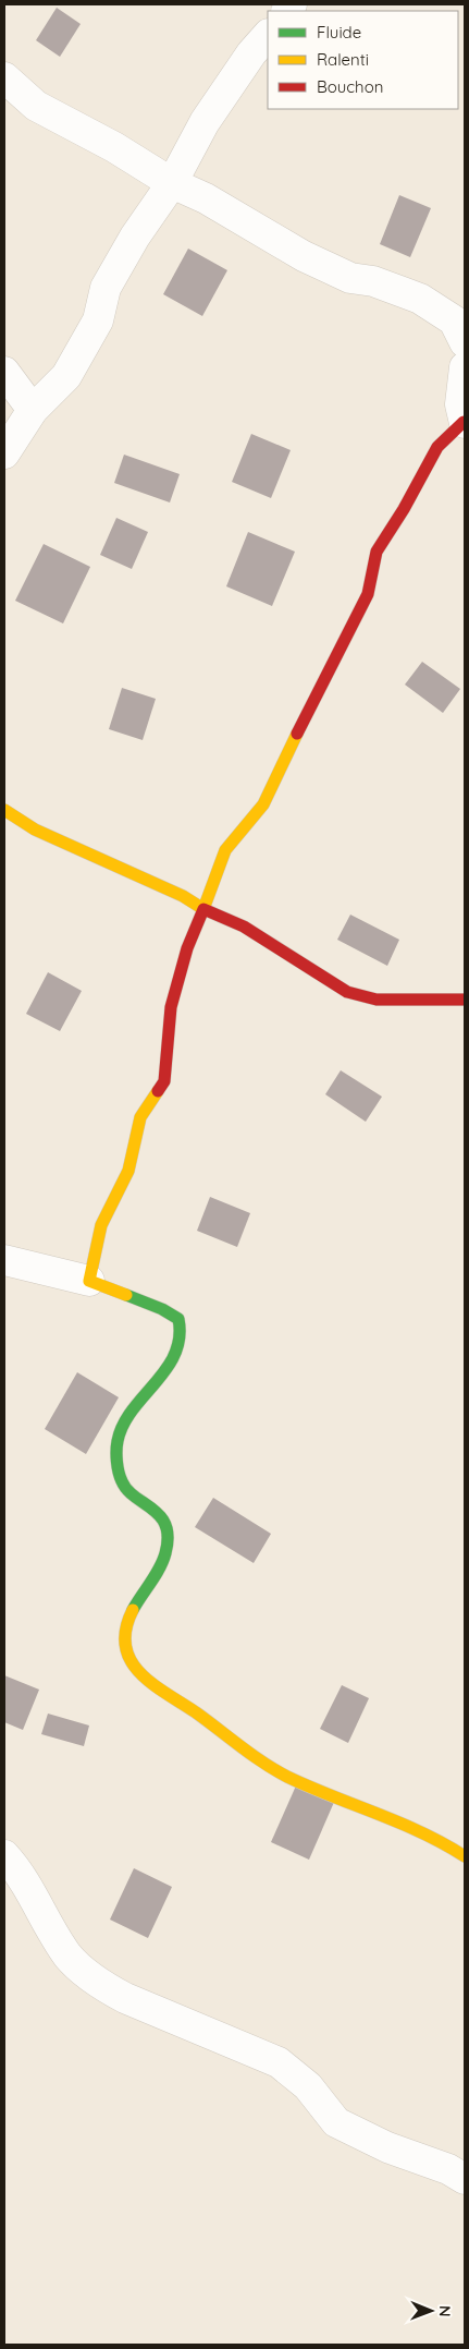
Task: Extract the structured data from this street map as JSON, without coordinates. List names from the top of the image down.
{
  "legend": ["Fluide", "Ralenti", "Bouchon"],
  "north": "right"
}
